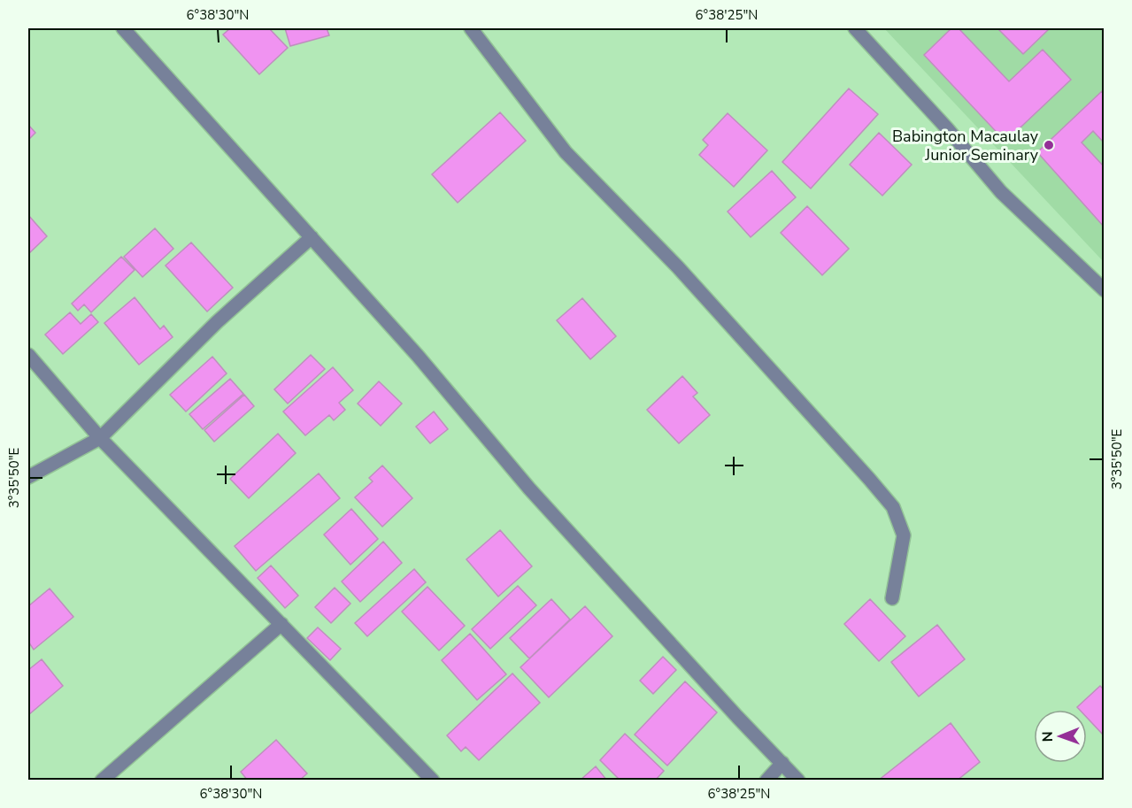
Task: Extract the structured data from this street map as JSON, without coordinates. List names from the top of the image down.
{
  "places": ["Babington Macaulay Junior Seminary"],
  "north": "left",
  "coordinates": ["6°38'30\"N", "6°38'25\"N", "3°35'50\"E"]
}
